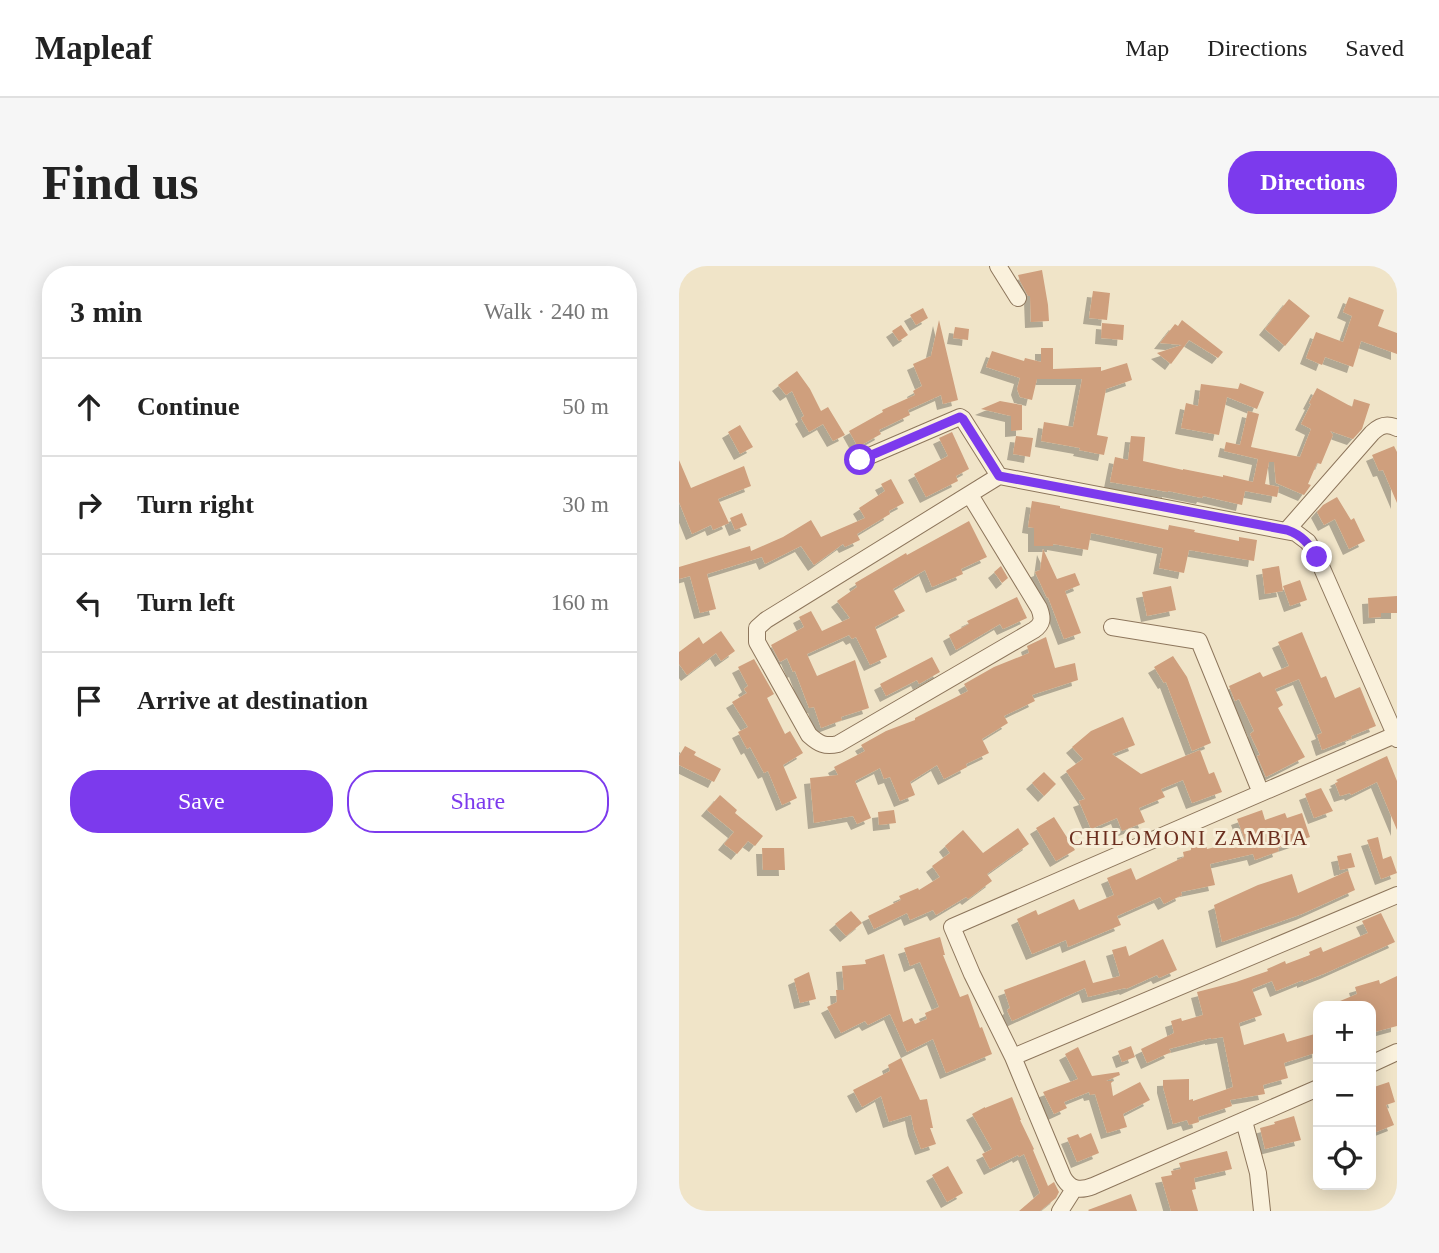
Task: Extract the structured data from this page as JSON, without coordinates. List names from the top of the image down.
{
  "districts": ["CHILOMONI ZAMBIA"],
  "page": {
    "header": "Mapleaf",
    "nav": ["Map", "Directions", "Saved"],
    "buttons": [
      "Directions",
      ["Save", "Share"]
    ],
    "title": "Find us",
    "heading": ["3 min", "Walk · 240 m"],
    "list": [
      ["Continue", "50 m"],
      ["Turn right", "30 m"],
      ["Turn left", "160 m"],
      "Arrive at destination"
    ],
    "map_buttons": ["+", "−"]
  }
}
